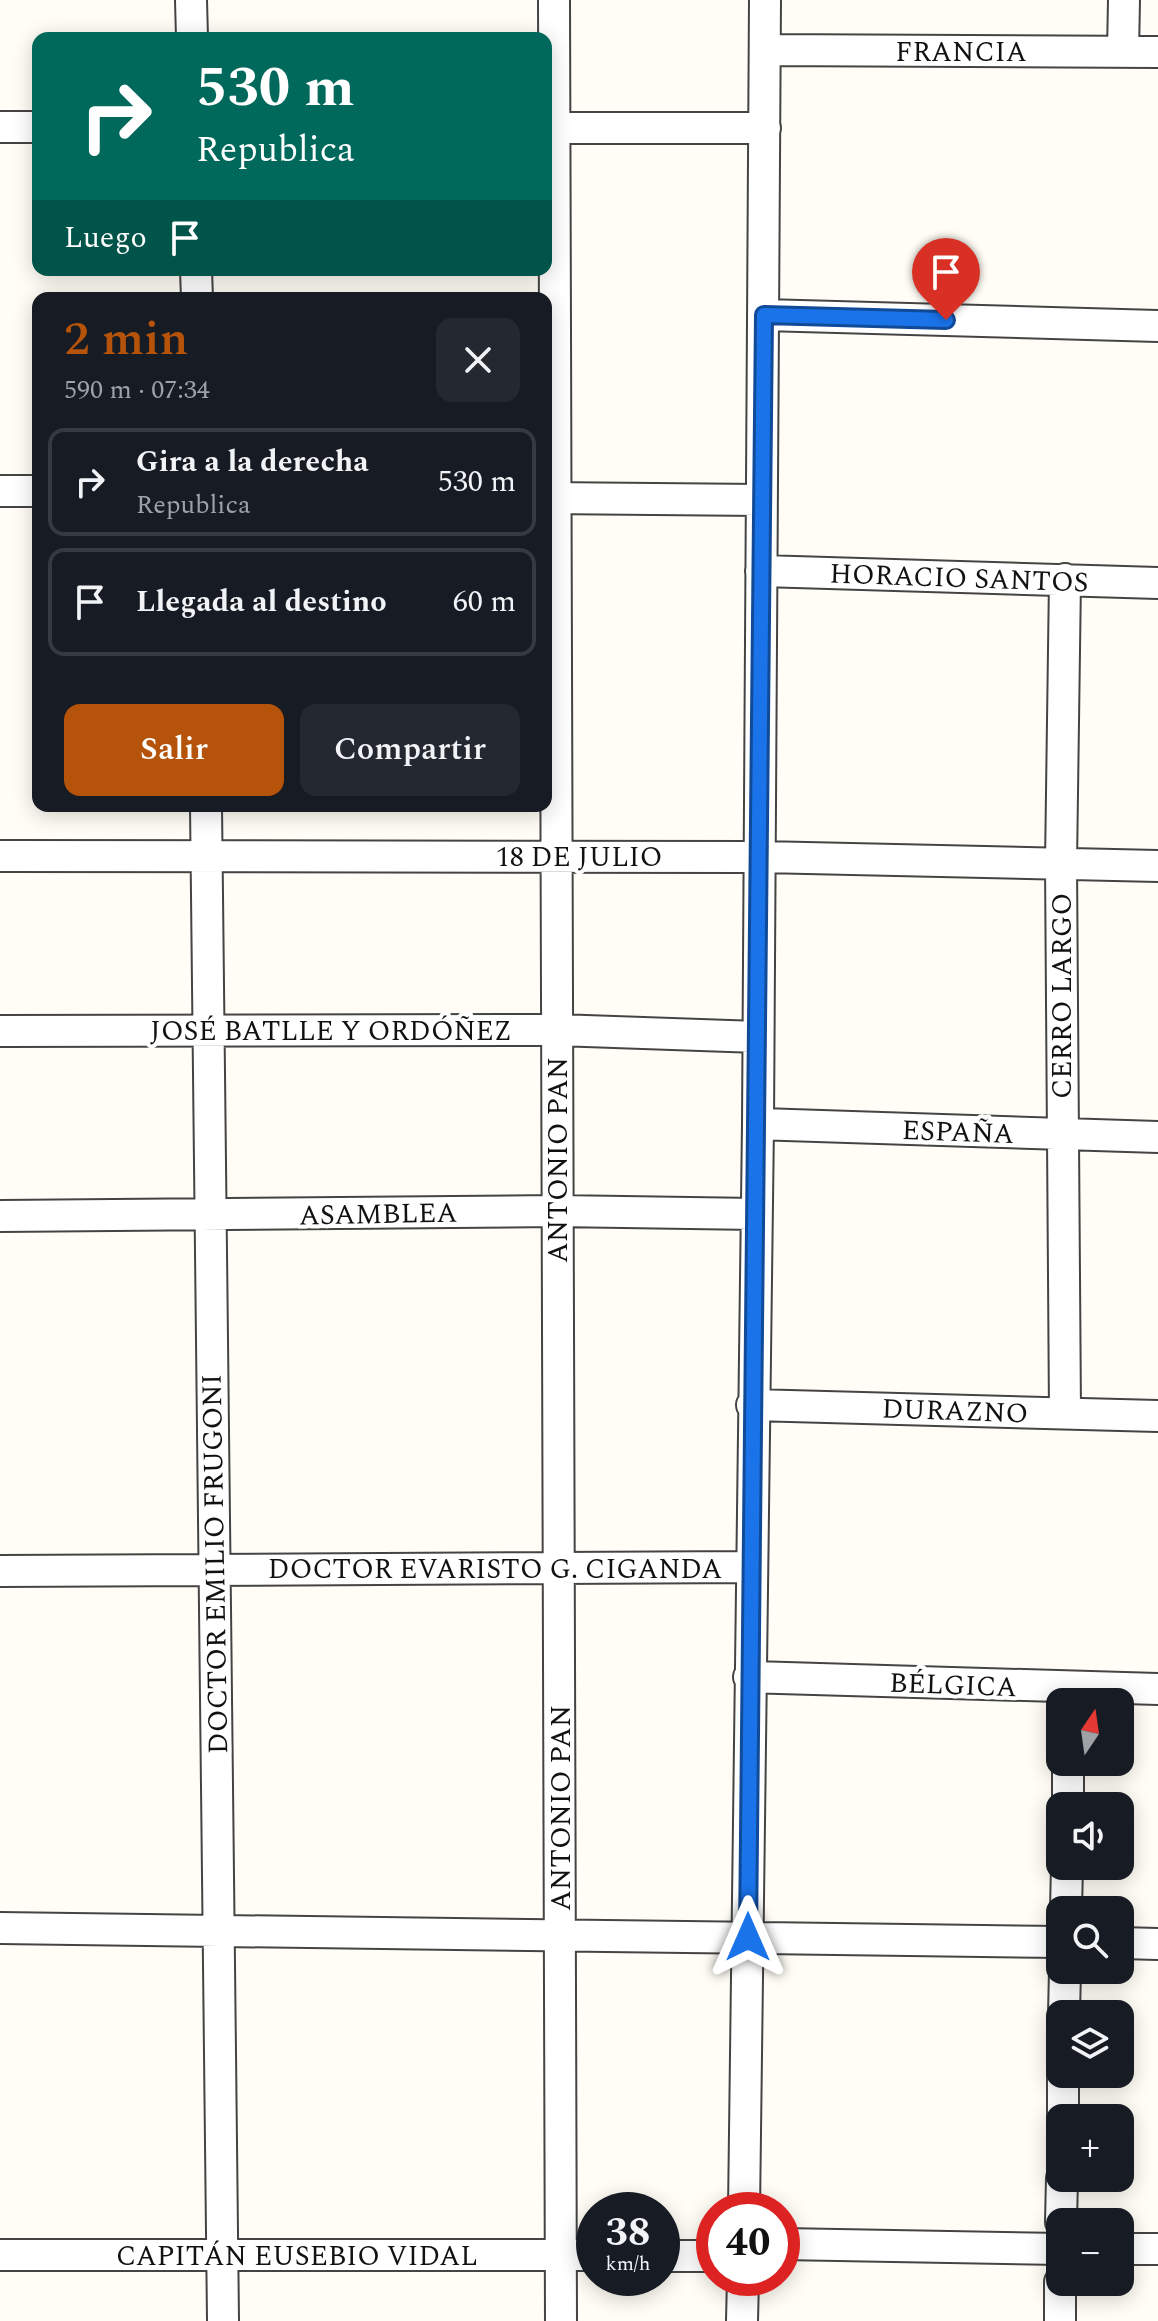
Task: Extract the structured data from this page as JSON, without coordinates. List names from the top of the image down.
{
  "streets": {
    "street": [
      "FRANCIA",
      "HORACIO SANTOS",
      "18 DE JULIO",
      "CERRO LARGO",
      "JOSÉ BATLLE Y ORDÓÑEZ",
      "ESPAÑA",
      "ANTONIO PAN",
      "ASAMBLEA",
      "DURAZNO",
      "DOCTOR EMILIO FRUGONI",
      "DOCTOR EVARISTO G. CIGANDA",
      "BÉLGICA",
      "CAPITÁN EUSEBIO VIDAL"
    ]
  },
  "crossings": [
    ["HORACIO SANTOS", "CERRO LARGO"],
    ["18 DE JULIO", "CERRO LARGO"],
    ["18 DE JULIO", "ANTONIO PAN"],
    ["18 DE JULIO", "DOCTOR EMILIO FRUGONI"],
    ["CERRO LARGO", "ESPAÑA"],
    ["CERRO LARGO", "DURAZNO"],
    ["JOSÉ BATLLE Y ORDÓÑEZ", "ANTONIO PAN"],
    ["JOSÉ BATLLE Y ORDÓÑEZ", "DOCTOR EMILIO FRUGONI"],
    ["ANTONIO PAN", "ASAMBLEA"],
    ["ANTONIO PAN", "DOCTOR EVARISTO G. CIGANDA"],
    ["ANTONIO PAN", "CAPITÁN EUSEBIO VIDAL"],
    ["ASAMBLEA", "DOCTOR EMILIO FRUGONI"],
    ["DOCTOR EMILIO FRUGONI", "DOCTOR EVARISTO G. CIGANDA"],
    ["DOCTOR EMILIO FRUGONI", "CAPITÁN EUSEBIO VIDAL"]
  ],
  "north": "top",
  "page": {
    "turn": ["530 m", "Republica"],
    "then": "Luego",
    "heading": ["2 min", "590 m · 07:34"],
    "list": [
      {
        "name": "Gira a la derecha",
        "note": "Republica",
        "value": "530 m"
      },
      {
        "name": "Llegada al destino",
        "value": "60 m"
      }
    ],
    "buttons": ["Salir", "Compartir"],
    "map_buttons": ["+", "−"],
    "speed": "38 km/h",
    "limit": "40"
  }
}
